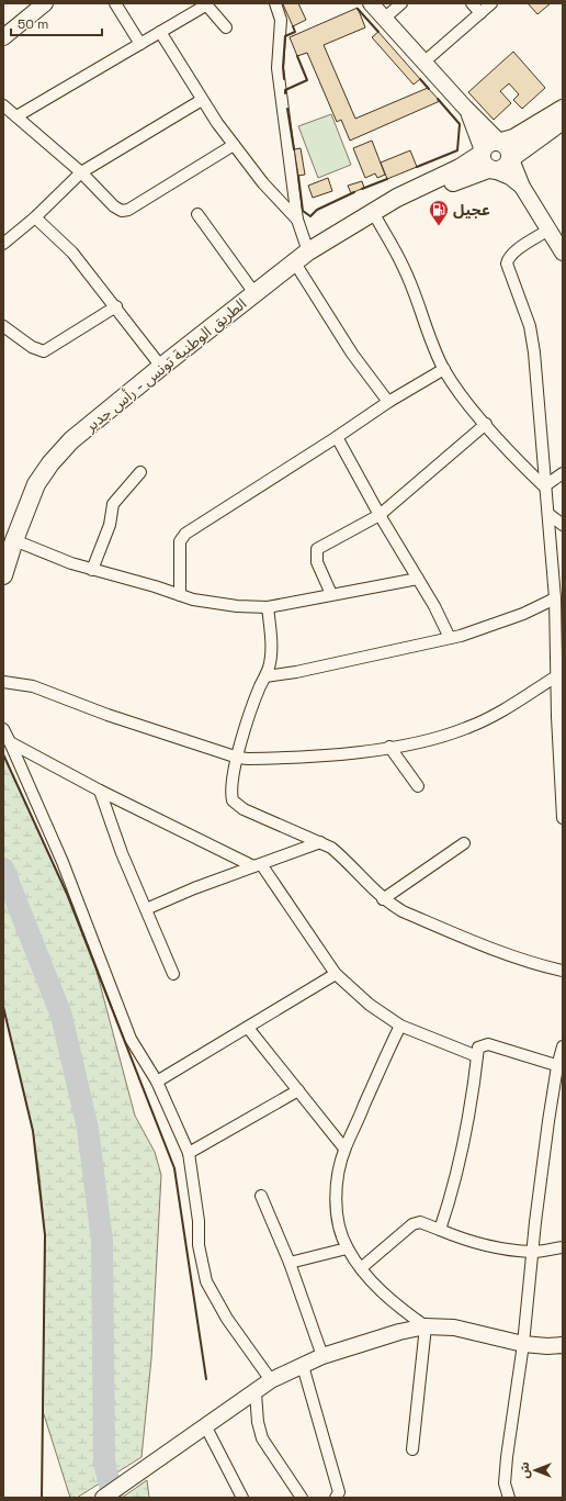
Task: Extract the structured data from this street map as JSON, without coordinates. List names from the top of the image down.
{
  "streets": {
    "main road": ["الطريق الوطنية تونس - رأس جدير"]
  },
  "places": {
    "fuel station": ["عجيل"]
  },
  "scale_bar": "50 m",
  "north": "left"
}
